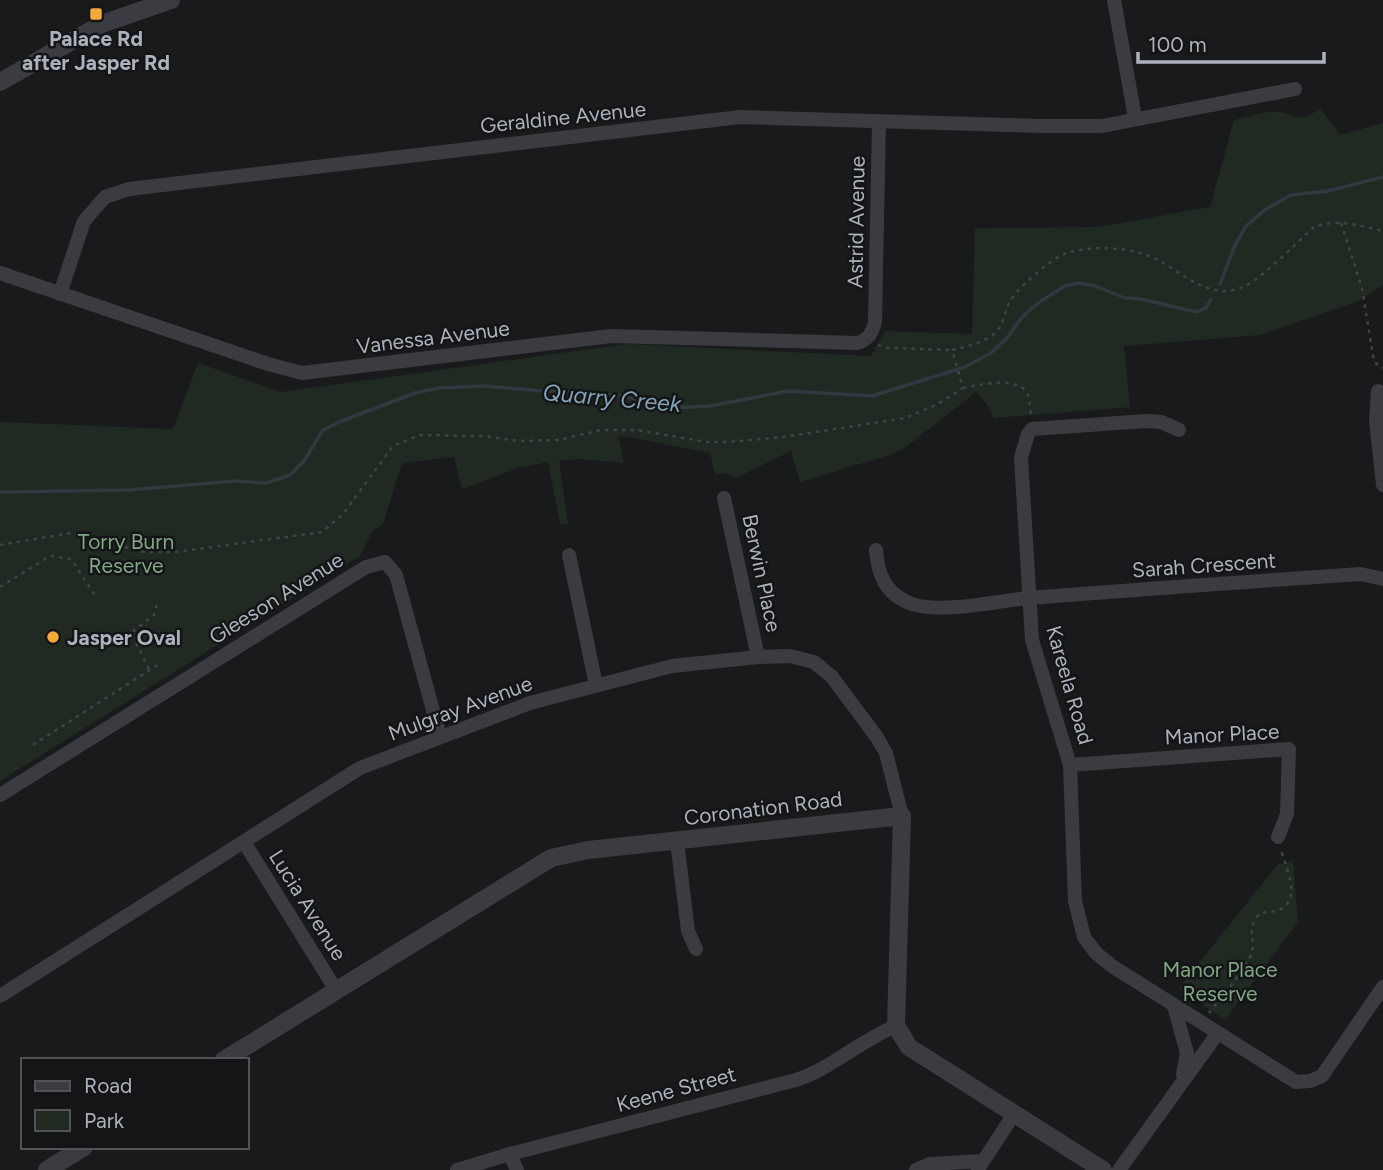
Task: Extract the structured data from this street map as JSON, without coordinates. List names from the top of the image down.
{
  "streets": {
    "street": [
      "Geraldine Avenue",
      "Astrid Avenue",
      "Vanessa Avenue",
      "Sarah Crescent",
      "Berwin Place",
      "Gleeson Avenue",
      "Kareela Road",
      "Mulgray Avenue",
      "Manor Place",
      "Coronation Road",
      "Lucia Avenue",
      "Keene Street"
    ]
  },
  "crossings": [
    ["Geraldine Avenue", "Astrid Avenue"],
    ["Geraldine Avenue", "Vanessa Avenue"],
    ["Astrid Avenue", "Vanessa Avenue"],
    ["Sarah Crescent", "Kareela Road"],
    ["Berwin Place", "Mulgray Avenue"],
    ["Gleeson Avenue", "Mulgray Avenue"],
    ["Kareela Road", "Manor Place"],
    ["Mulgray Avenue", "Coronation Road"],
    ["Mulgray Avenue", "Lucia Avenue"],
    ["Coronation Road", "Lucia Avenue"]
  ],
  "water": ["Quarry Creek"],
  "parks": ["Torry Burn Reserve", "Manor Place Reserve"],
  "places": {
    "transit": ["Palace Rd after Jasper Rd"],
    "other": ["Jasper Oval"]
  },
  "legend": ["Road", "Park"],
  "scale_bar": "100 m"
}
